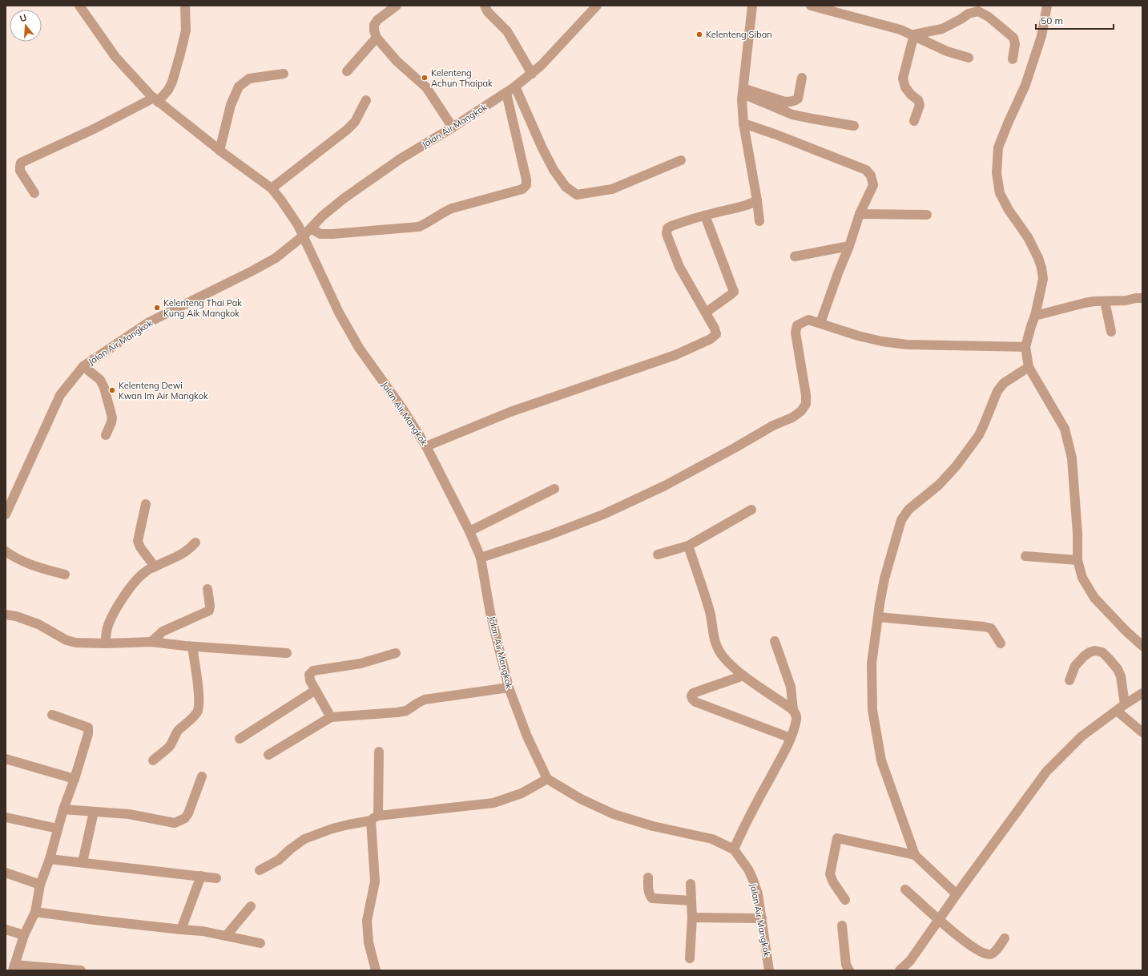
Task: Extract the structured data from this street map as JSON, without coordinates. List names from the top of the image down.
{
  "streets": {
    "street": ["Jalan Air Mangkok"]
  },
  "places": [
    "Kelenteng Siban",
    "Kelenteng Achun Thaipak",
    "Kelenteng Thai Pak Kung Aik Mangkok",
    "Kelenteng Dewi Kwan Im Air Mangkok"
  ],
  "scale_bar": "50 m",
  "north": "top"
}
